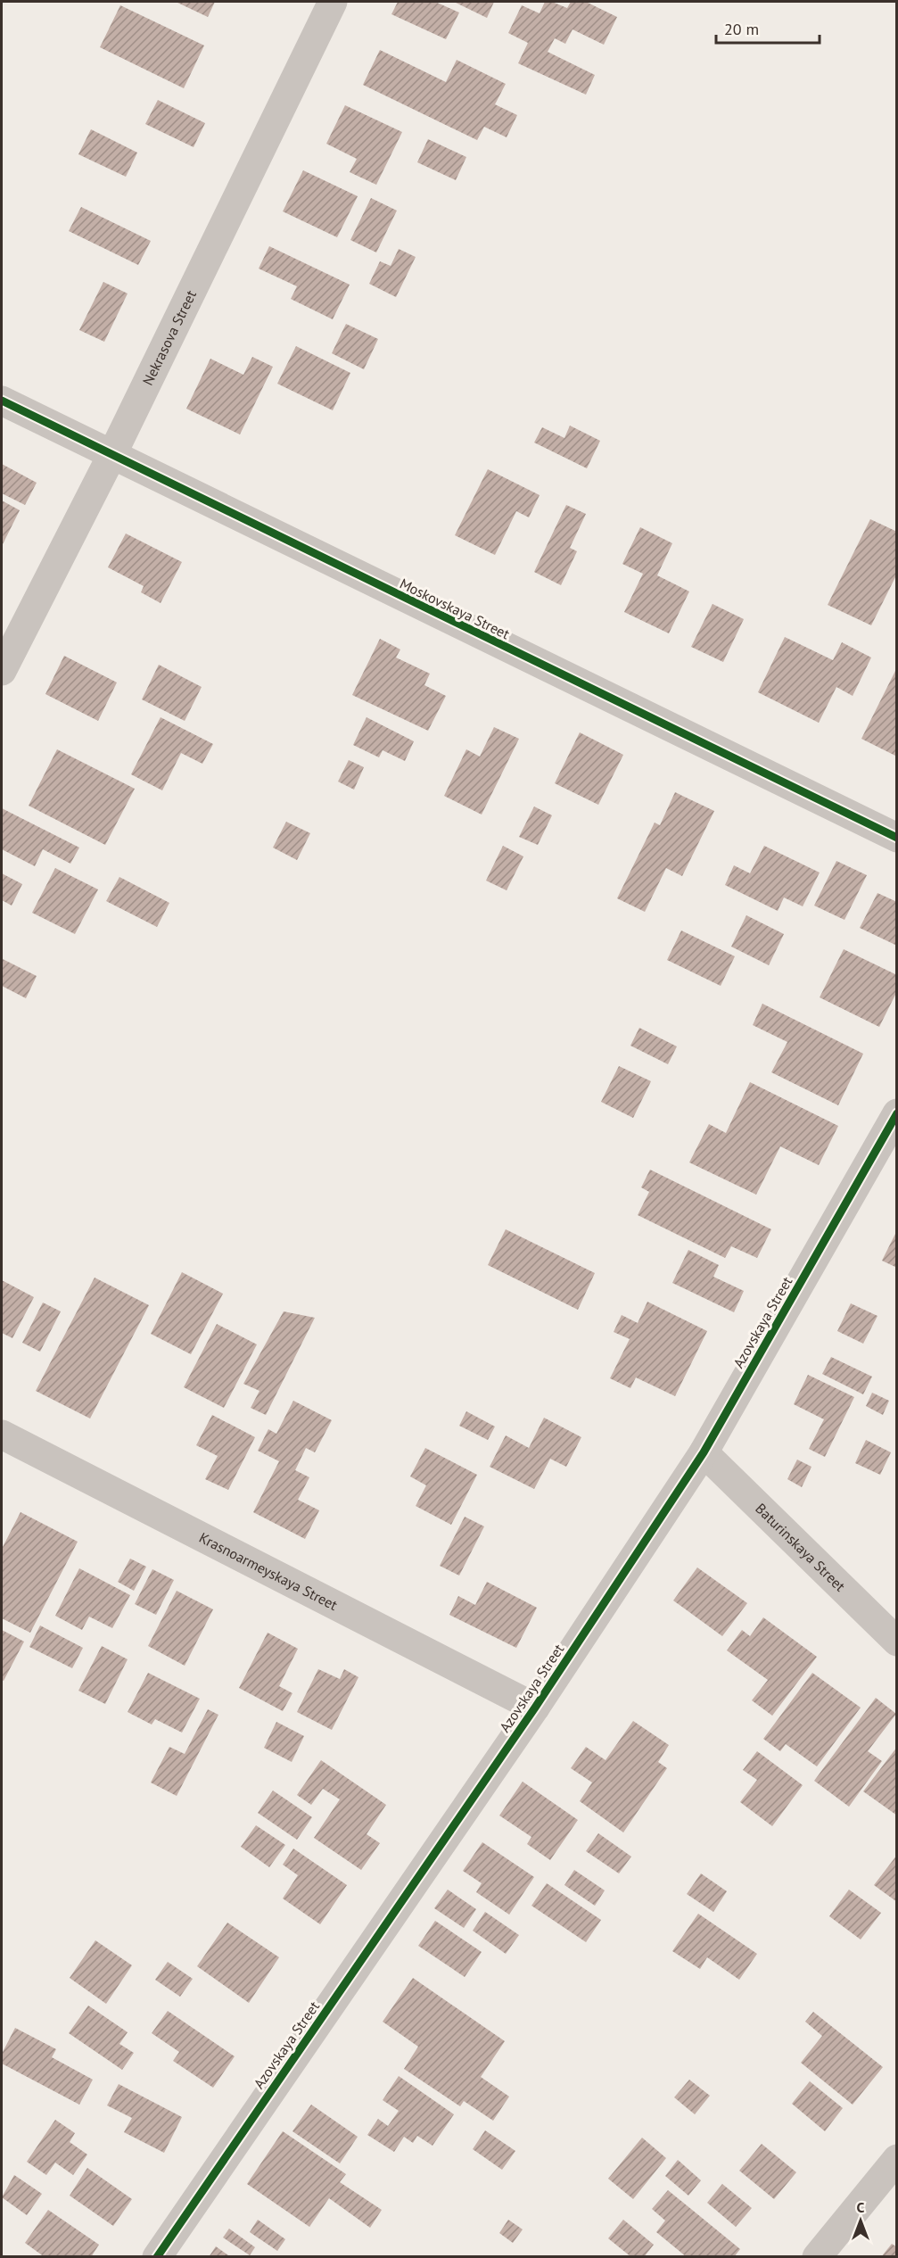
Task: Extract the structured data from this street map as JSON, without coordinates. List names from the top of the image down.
{
  "streets": {
    "street": [
      "Nekrasova Street",
      "Moskovskaya Street",
      "Azovskaya Street",
      "Baturinskaya Street",
      "Krasnoarmeyskaya Street"
    ]
  },
  "crossings": [
    ["Nekrasova Street", "Moskovskaya Street"],
    ["Azovskaya Street", "Baturinskaya Street"],
    ["Azovskaya Street", "Krasnoarmeyskaya Street"]
  ],
  "scale_bar": "20 m",
  "north": "top"
}
